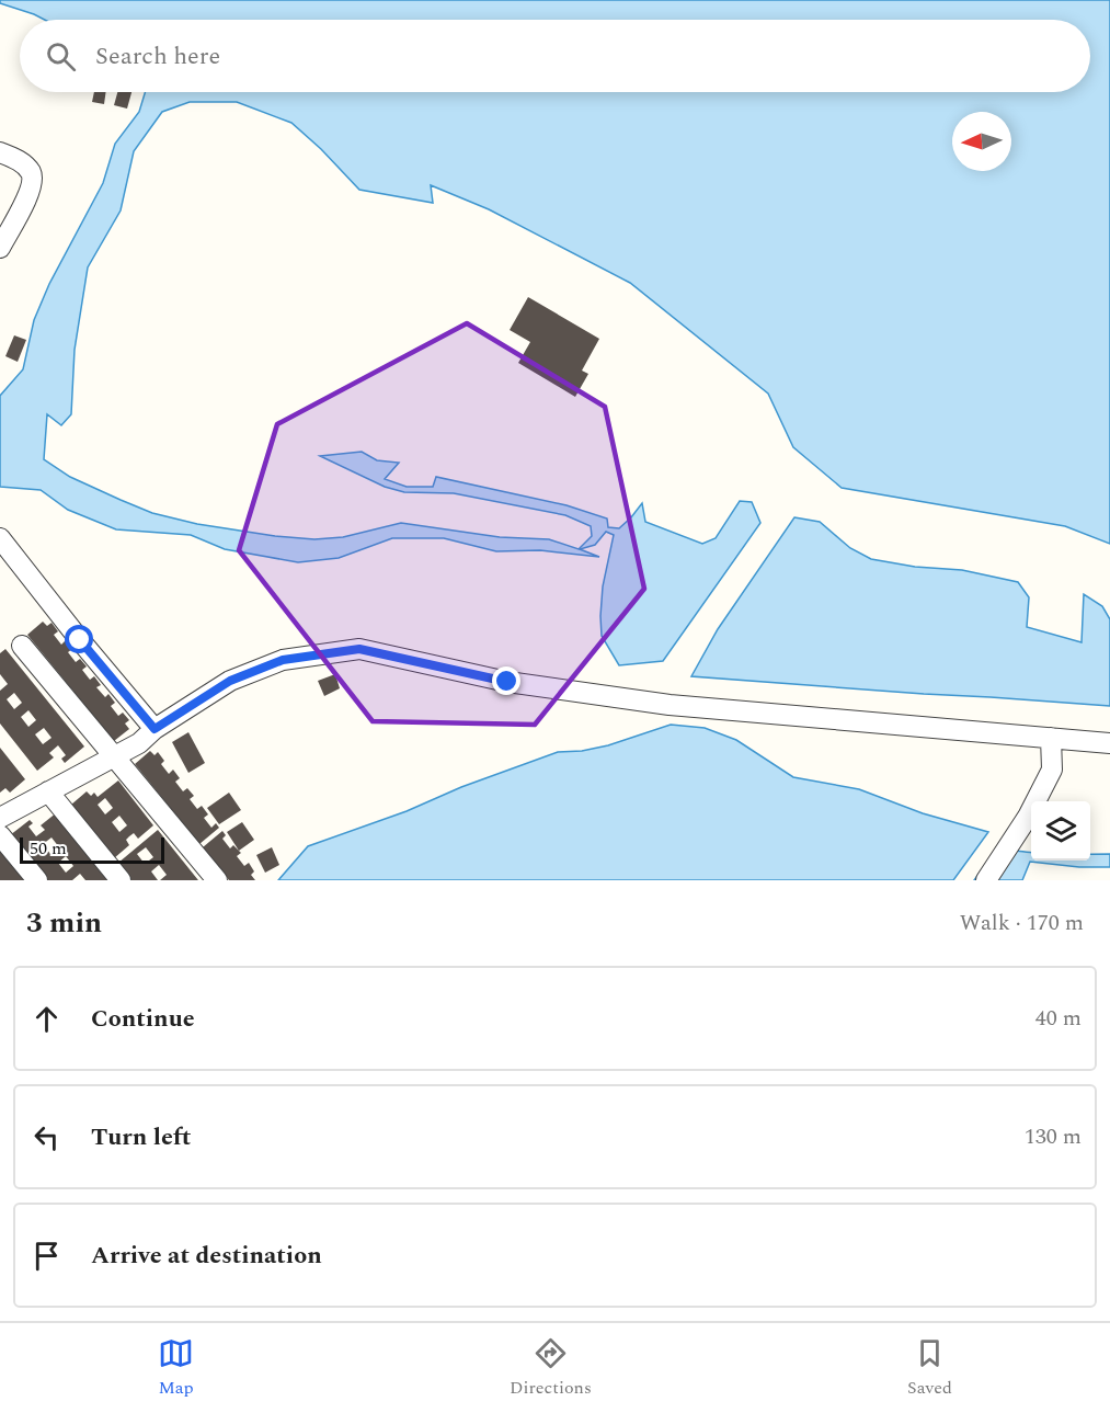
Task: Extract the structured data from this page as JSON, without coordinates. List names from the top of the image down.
{
  "scale_bar": "50 m",
  "north": "left",
  "page": {
    "search": "Search here",
    "scale": "50 m",
    "heading": ["3 min", "Walk · 170 m"],
    "list": [
      ["Continue", "40 m"],
      ["Turn left", "130 m"],
      "Arrive at destination"
    ],
    "nav": ["Map", "Directions", "Saved"]
  }
}
